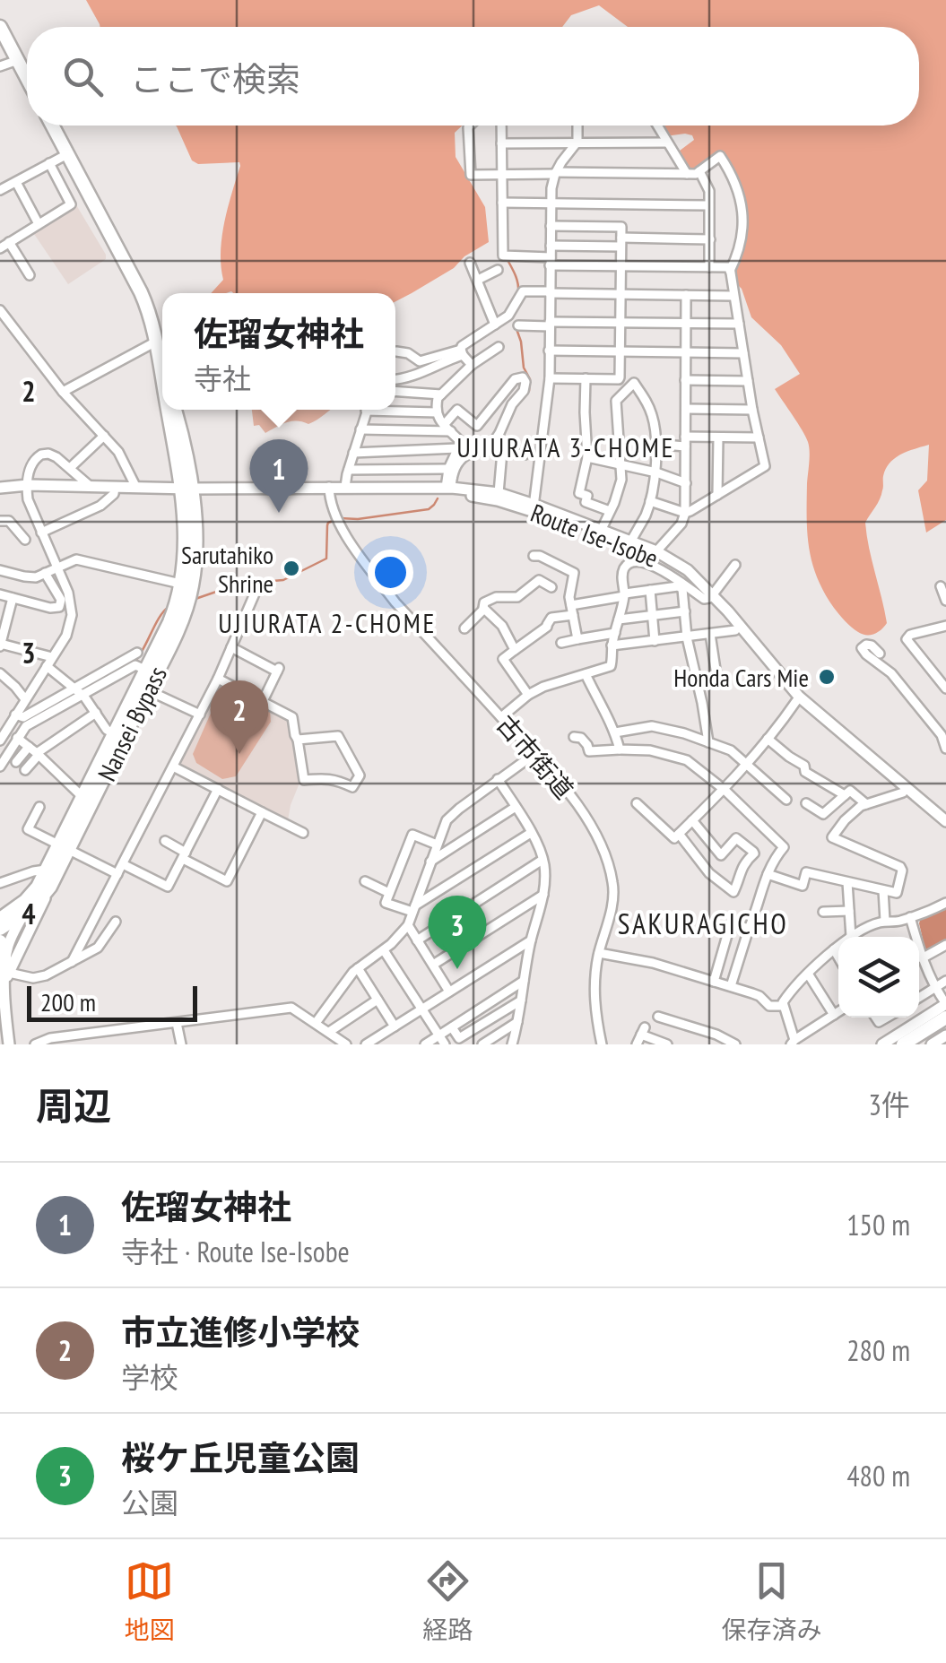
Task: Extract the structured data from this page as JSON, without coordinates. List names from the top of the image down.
{
  "streets": {
    "highway": ["Nansei Bypass"],
    "main road": ["Route Ise-Isobe"],
    "street": ["古市街道"]
  },
  "crossings": [
    ["Route Ise-Isobe", "Nansei Bypass"],
    ["Route Ise-Isobe", "古市街道"]
  ],
  "districts": ["UJIURATA 3-CHOME", "UJIURATA 2-CHOME", "SAKURAGICHO"],
  "places": ["Sarutahiko Shrine", "Honda Cars Mie"],
  "scale_bar": "200 m",
  "page": {
    "search": "ここで検索",
    "popup": ["佐瑠女神社", "寺社"],
    "pins": ["1", "2", "3"],
    "scale": "200 m",
    "heading": ["周辺", "3件"],
    "list": [
      {
        "mark": "1",
        "name": "佐瑠女神社",
        "note": "寺社 · Route Ise-Isobe",
        "value": "150 m"
      },
      {
        "mark": "2",
        "name": "市立進修小学校",
        "note": "学校",
        "value": "280 m"
      },
      {
        "mark": "3",
        "name": "桜ケ丘児童公園",
        "note": "公園",
        "value": "480 m"
      }
    ],
    "nav": ["地図", "経路", "保存済み"]
  },
  "grid": {
    "rows": ["2", "3", "4"]
  }
}
